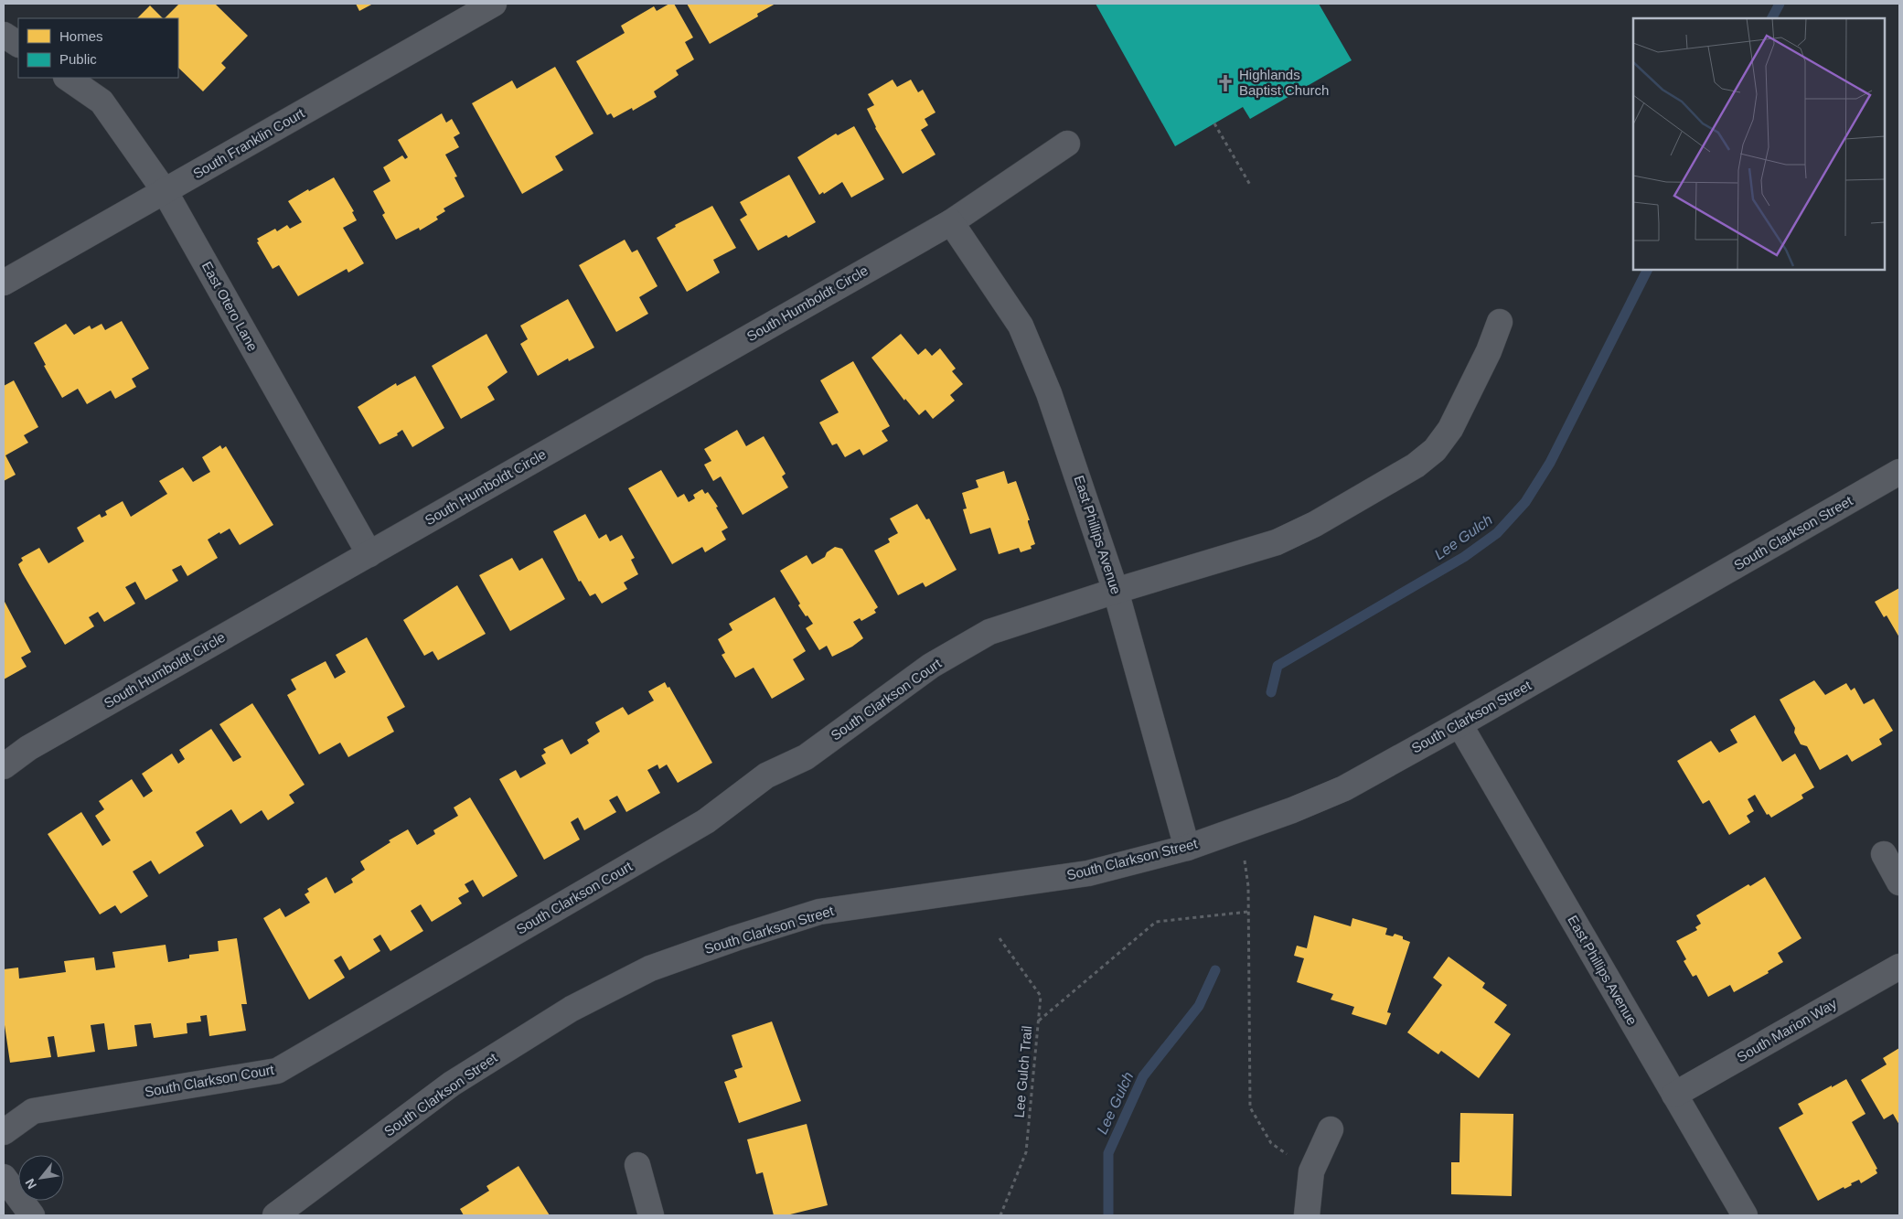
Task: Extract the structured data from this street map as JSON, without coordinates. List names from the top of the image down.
{
  "streets": {
    "street": [
      "South Franklin Court",
      "South Humboldt Circle",
      "East Otero Lane",
      "South Clarkson Street",
      "East Phillips Avenue",
      "South Clarkson Court",
      "South Marion Way"
    ],
    "path": ["Lee Gulch Trail"]
  },
  "crossings": [
    ["South Franklin Court", "East Otero Lane"],
    ["South Humboldt Circle", "East Otero Lane"],
    ["South Humboldt Circle", "East Phillips Avenue"],
    ["South Clarkson Street", "East Phillips Avenue"],
    ["East Phillips Avenue", "South Clarkson Court"],
    ["East Phillips Avenue", "South Marion Way"]
  ],
  "water": ["Lee Gulch"],
  "places": {
    "church": ["Highlands Baptist Church"]
  },
  "legend": ["Homes", "Public"],
  "north": "bottom left"
}
